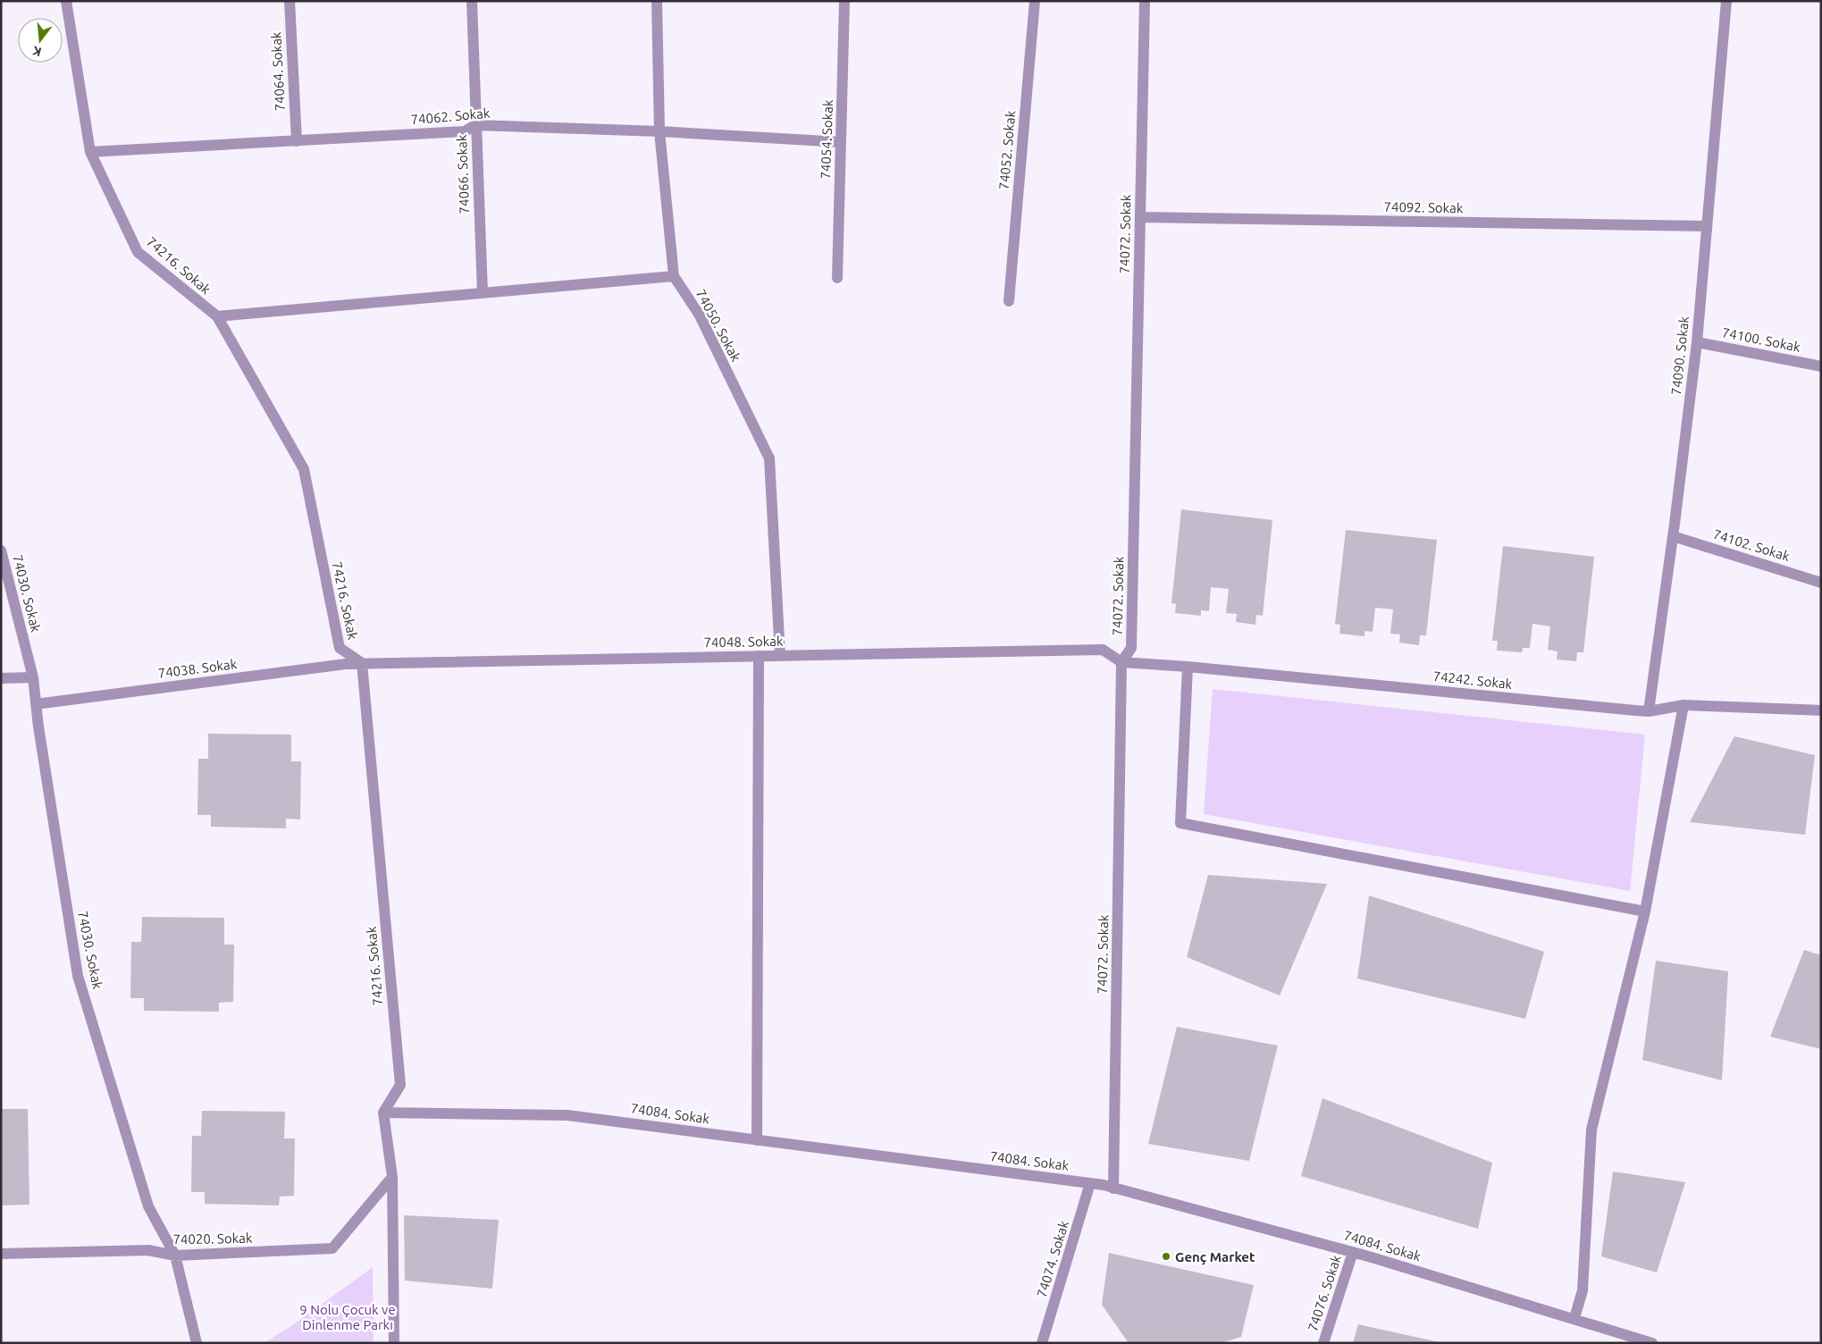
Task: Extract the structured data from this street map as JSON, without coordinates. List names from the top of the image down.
{
  "streets": {
    "street": [
      "74064. Sokak",
      "74062. Sokak",
      "74054. Sokak",
      "74052. Sokak",
      "74066. Sokak",
      "74092. Sokak",
      "74072. Sokak",
      "74216. Sokak",
      "74050. Sokak",
      "74100. Sokak",
      "74090. Sokak",
      "74102. Sokak",
      "74030. Sokak",
      "74048. Sokak",
      "74038. Sokak",
      "74242. Sokak",
      "74084. Sokak",
      "74020. Sokak",
      "74074. Sokak",
      "74076. Sokak"
    ]
  },
  "crossings": [
    ["74064. Sokak", "74062. Sokak"],
    ["74062. Sokak", "74054. Sokak"],
    ["74062. Sokak", "74066. Sokak"],
    ["74062. Sokak", "74216. Sokak"],
    ["74062. Sokak", "74050. Sokak"],
    ["74092. Sokak", "74072. Sokak"],
    ["74092. Sokak", "74090. Sokak"],
    ["74072. Sokak", "74048. Sokak"],
    ["74072. Sokak", "74242. Sokak"],
    ["74072. Sokak", "74084. Sokak"],
    ["74216. Sokak", "74048. Sokak"],
    ["74216. Sokak", "74038. Sokak"],
    ["74216. Sokak", "74084. Sokak"],
    ["74050. Sokak", "74048. Sokak"],
    ["74100. Sokak", "74090. Sokak"],
    ["74090. Sokak", "74102. Sokak"],
    ["74090. Sokak", "74242. Sokak"],
    ["74030. Sokak", "74038. Sokak"],
    ["74030. Sokak", "74020. Sokak"],
    ["74048. Sokak", "74038. Sokak"],
    ["74048. Sokak", "74242. Sokak"],
    ["74084. Sokak", "74074. Sokak"],
    ["74084. Sokak", "74076. Sokak"]
  ],
  "parks": ["9 Nolu Çocuk ve Dinlenme Parkı"],
  "places": ["Genç Market"],
  "north": "bottom"
}
